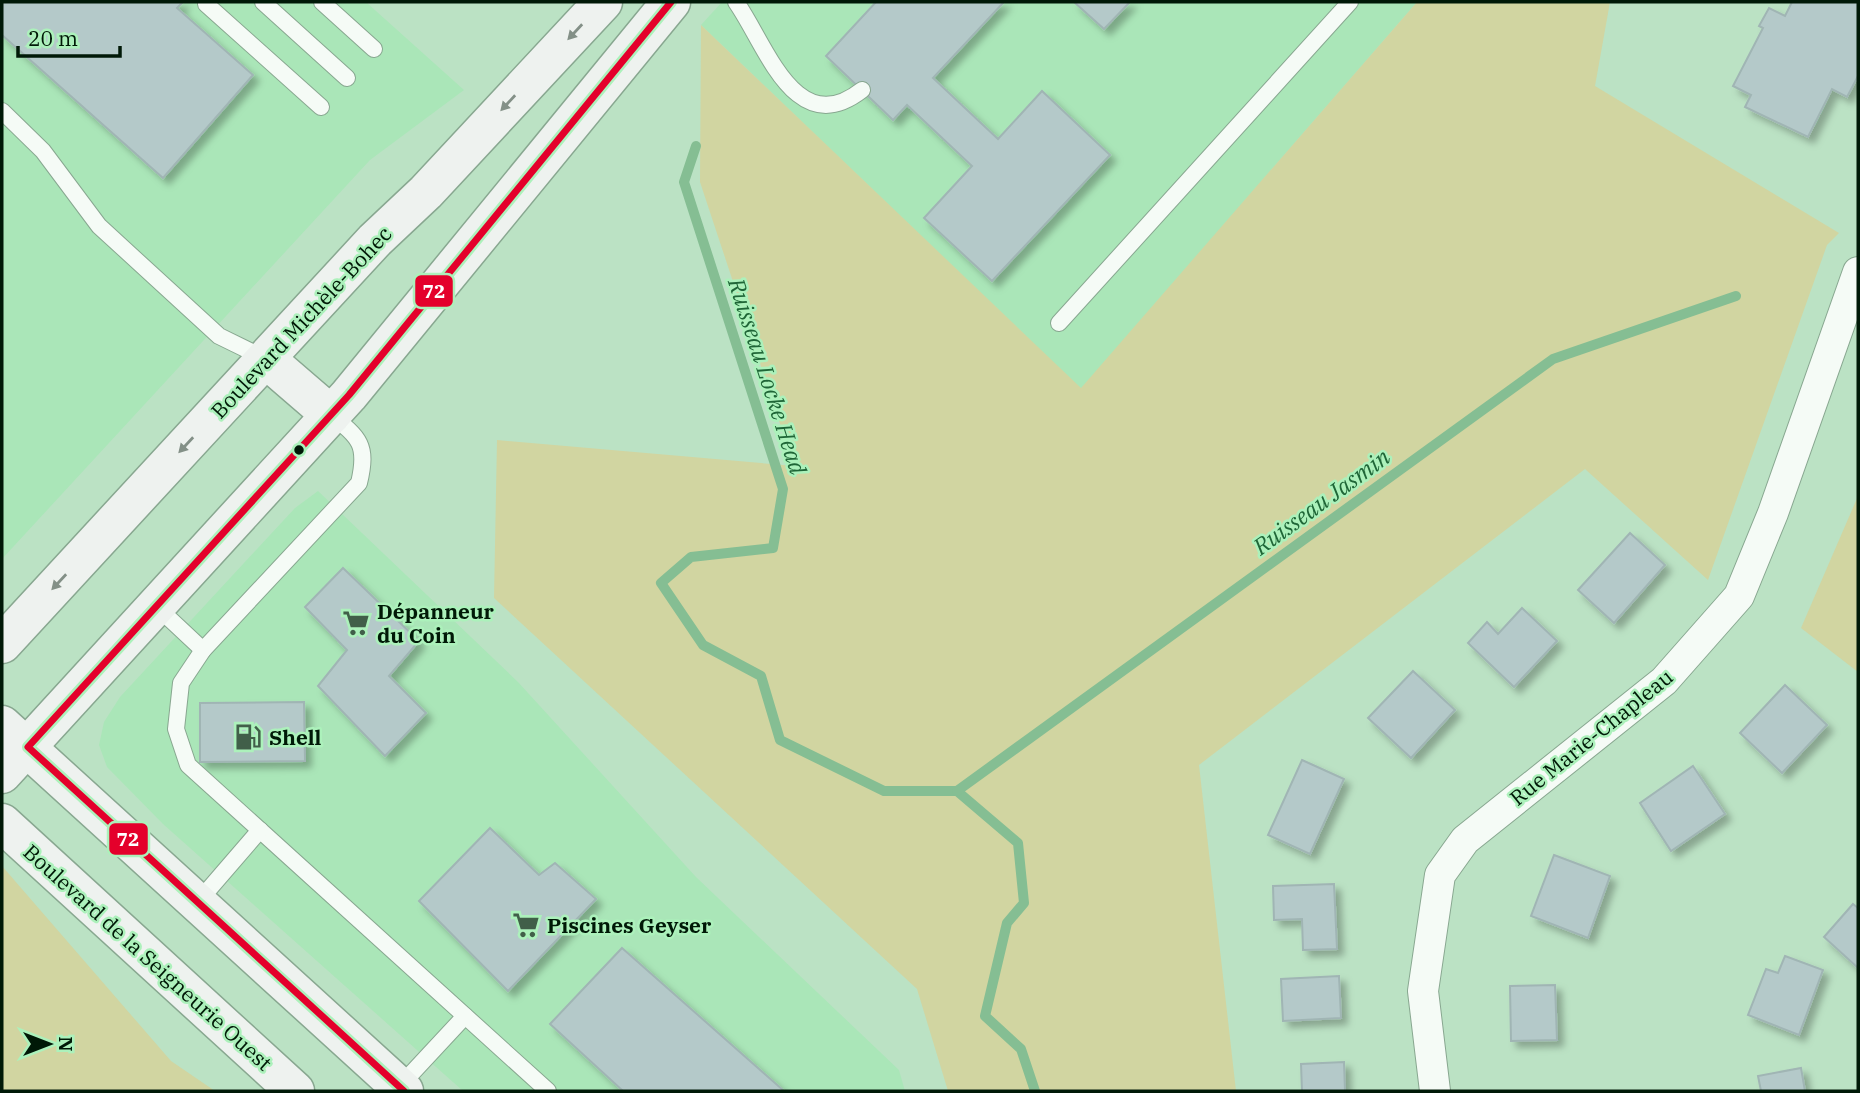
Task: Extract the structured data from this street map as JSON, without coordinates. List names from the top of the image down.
{
  "streets": {
    "street": ["Boulevard Michèle-Bohec", "Rue Marie-Chapleau", "Boulevard de la Seigneurie Ouest"]
  },
  "water": ["Ruisseau Locke Head", "Ruisseau Jasmin"],
  "places": {
    "supermarket": ["Dépanneur du Coin", "Piscines Geyser"],
    "fuel station": ["Shell"]
  },
  "lines": ["transit line 72"],
  "scale_bar": "20 m",
  "north": "right"
}
